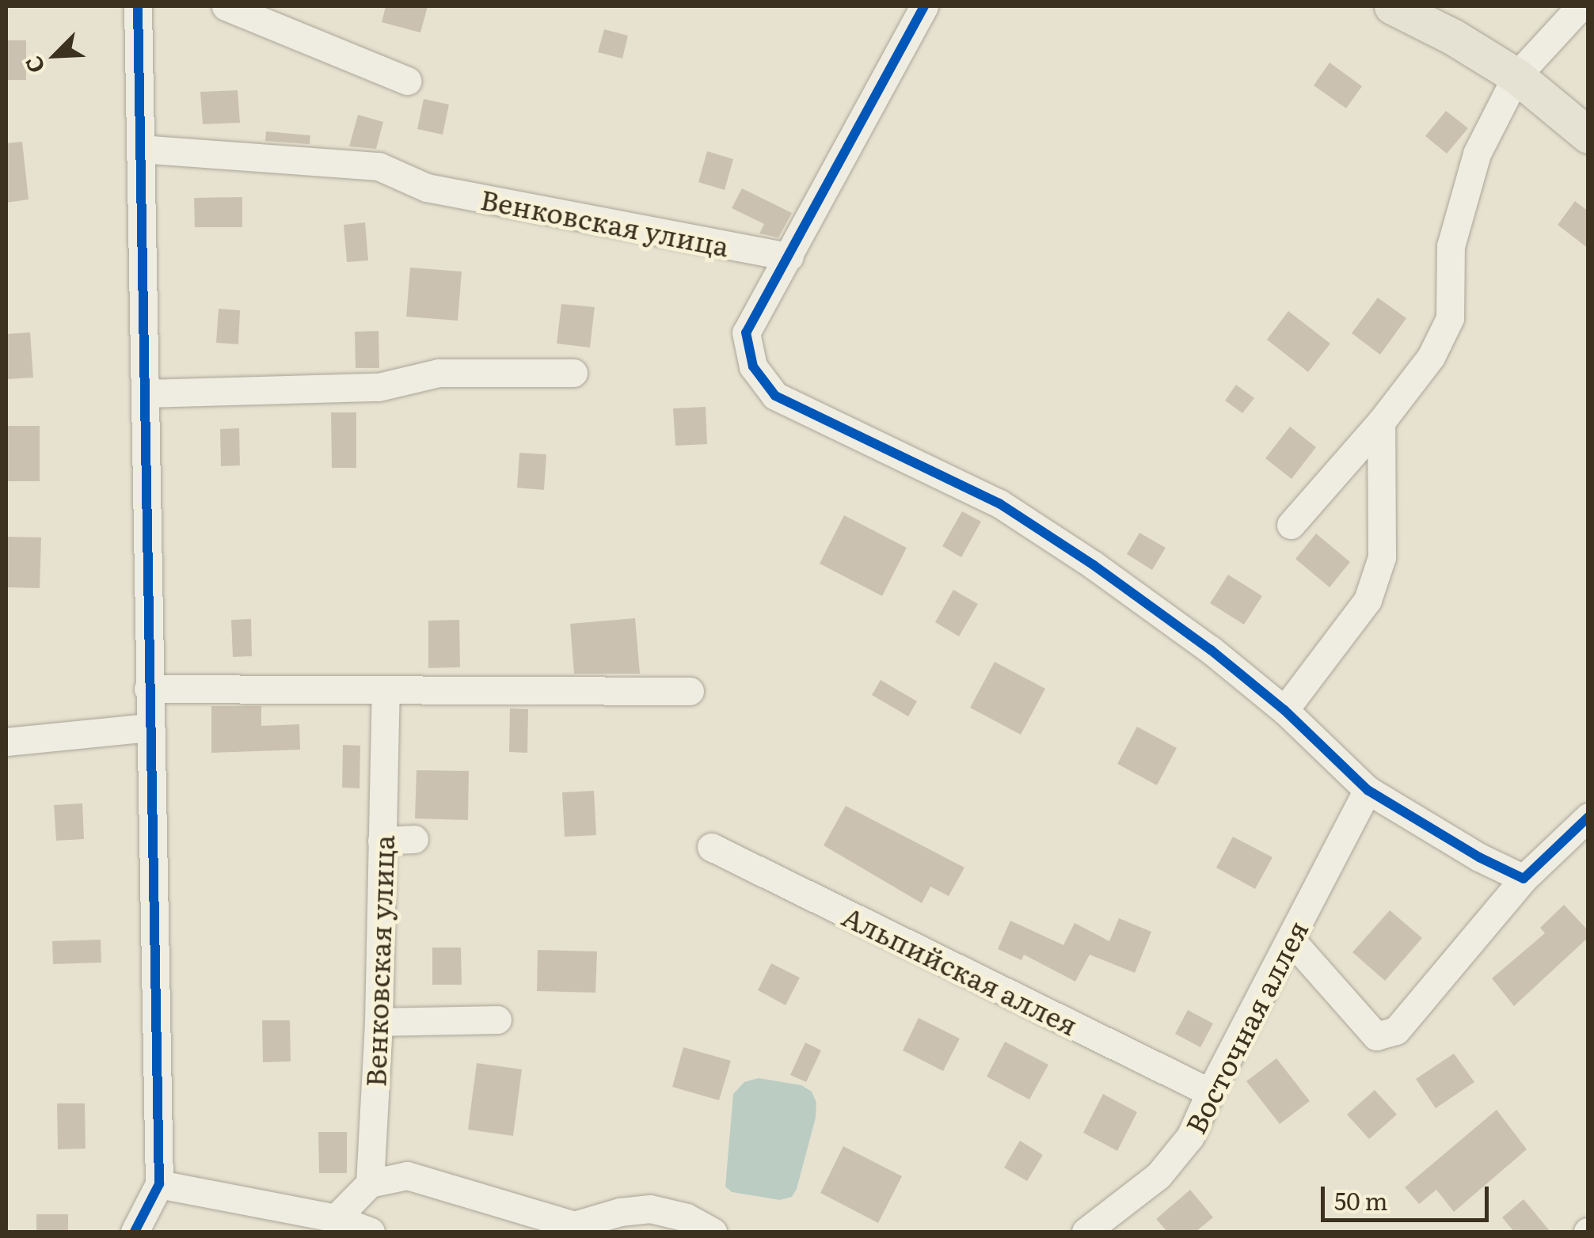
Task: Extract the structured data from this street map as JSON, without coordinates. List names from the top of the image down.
{
  "streets": {
    "street": ["Венковская улица", "Альпийская аллея", "Восточная аллея"]
  },
  "crossings": [
    ["Альпийская аллея", "Восточная аллея"]
  ],
  "scale_bar": "50 m",
  "north": "bottom left"
}
